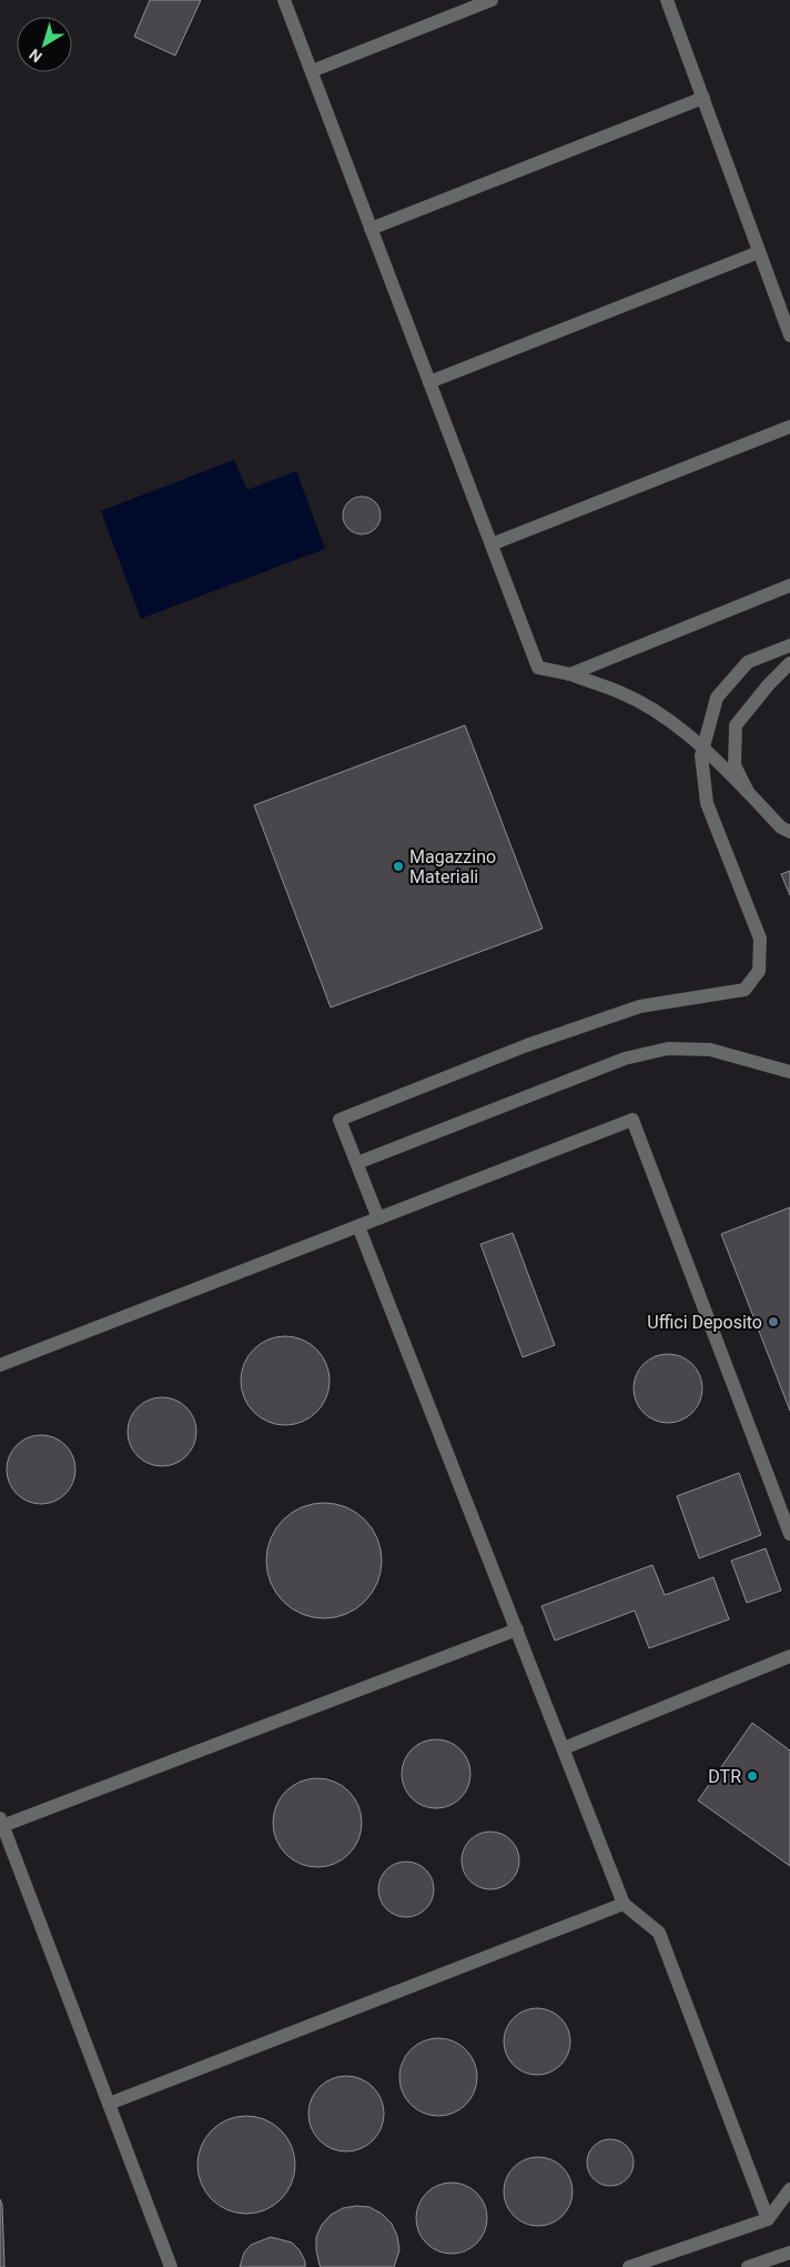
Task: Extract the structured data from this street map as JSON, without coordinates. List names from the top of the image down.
{
  "places": ["Magazzino Materiali", "Uffici Deposito", "DTR"],
  "north": "bottom left"
}
